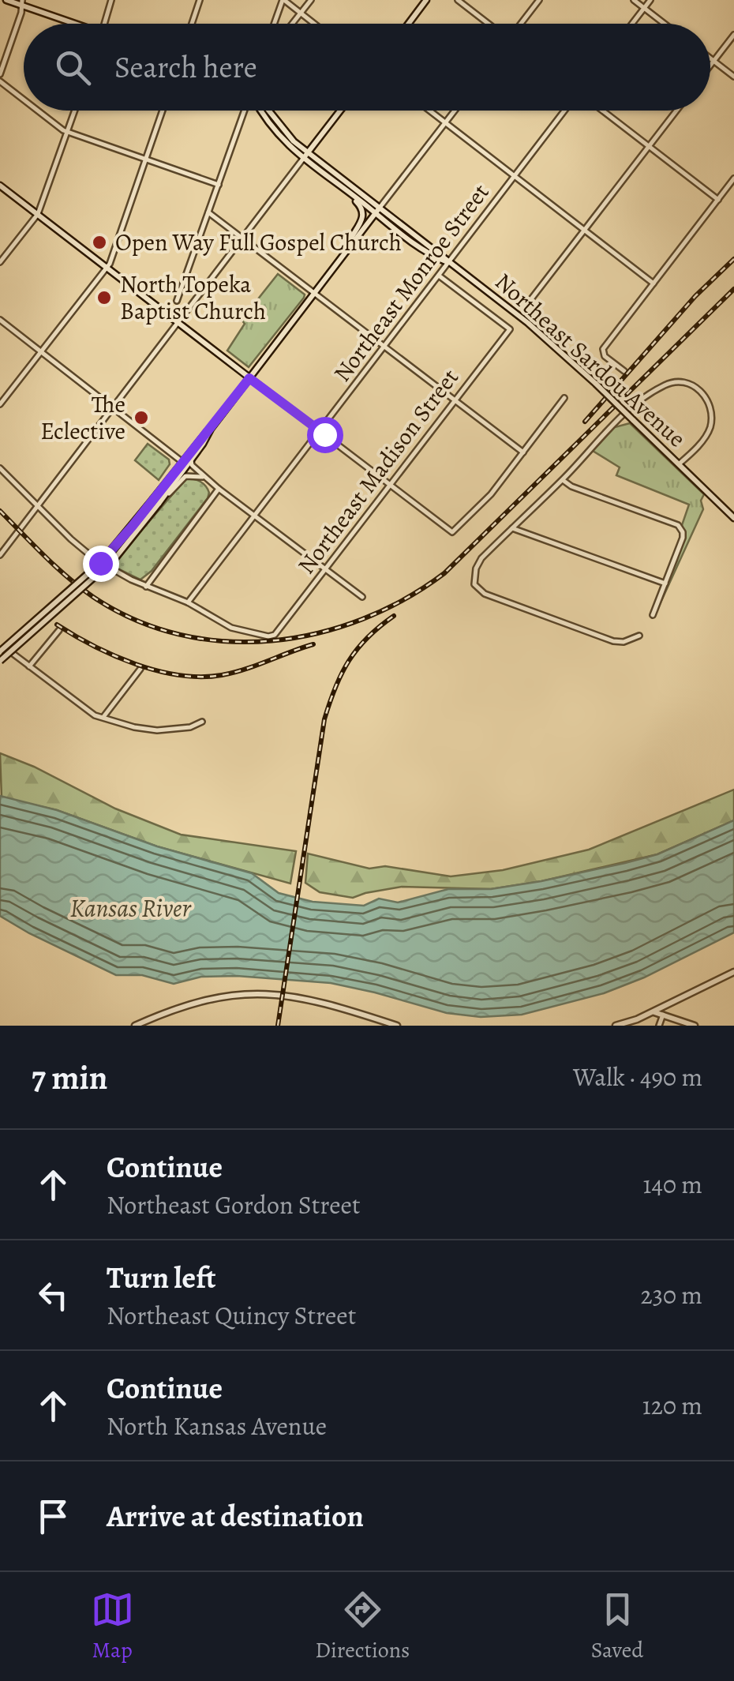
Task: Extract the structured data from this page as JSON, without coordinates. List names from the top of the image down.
{
  "streets": {
    "main road": ["Northeast Sardou Avenue"],
    "street": ["Northeast Monroe Street", "Northeast Madison Street"]
  },
  "crossings": [
    ["Northeast Monroe Street", "Northeast Sardou Avenue"],
    ["Northeast Monroe Street", "Northeast Madison Street"]
  ],
  "water": ["Kansas River"],
  "places": ["Open Way Full Gospel Church", "North Topeka Baptist Church", "The Eclective"],
  "page": {
    "search": "Search here",
    "heading": ["7 min", "Walk · 490 m"],
    "list": [
      ["Continue", "Northeast Gordon Street", "140 m"],
      ["Turn left", "Northeast Quincy Street", "230 m"],
      ["Continue", "North Kansas Avenue", "120 m"],
      "Arrive at destination"
    ],
    "nav": ["Map", "Directions", "Saved"]
  }
}
